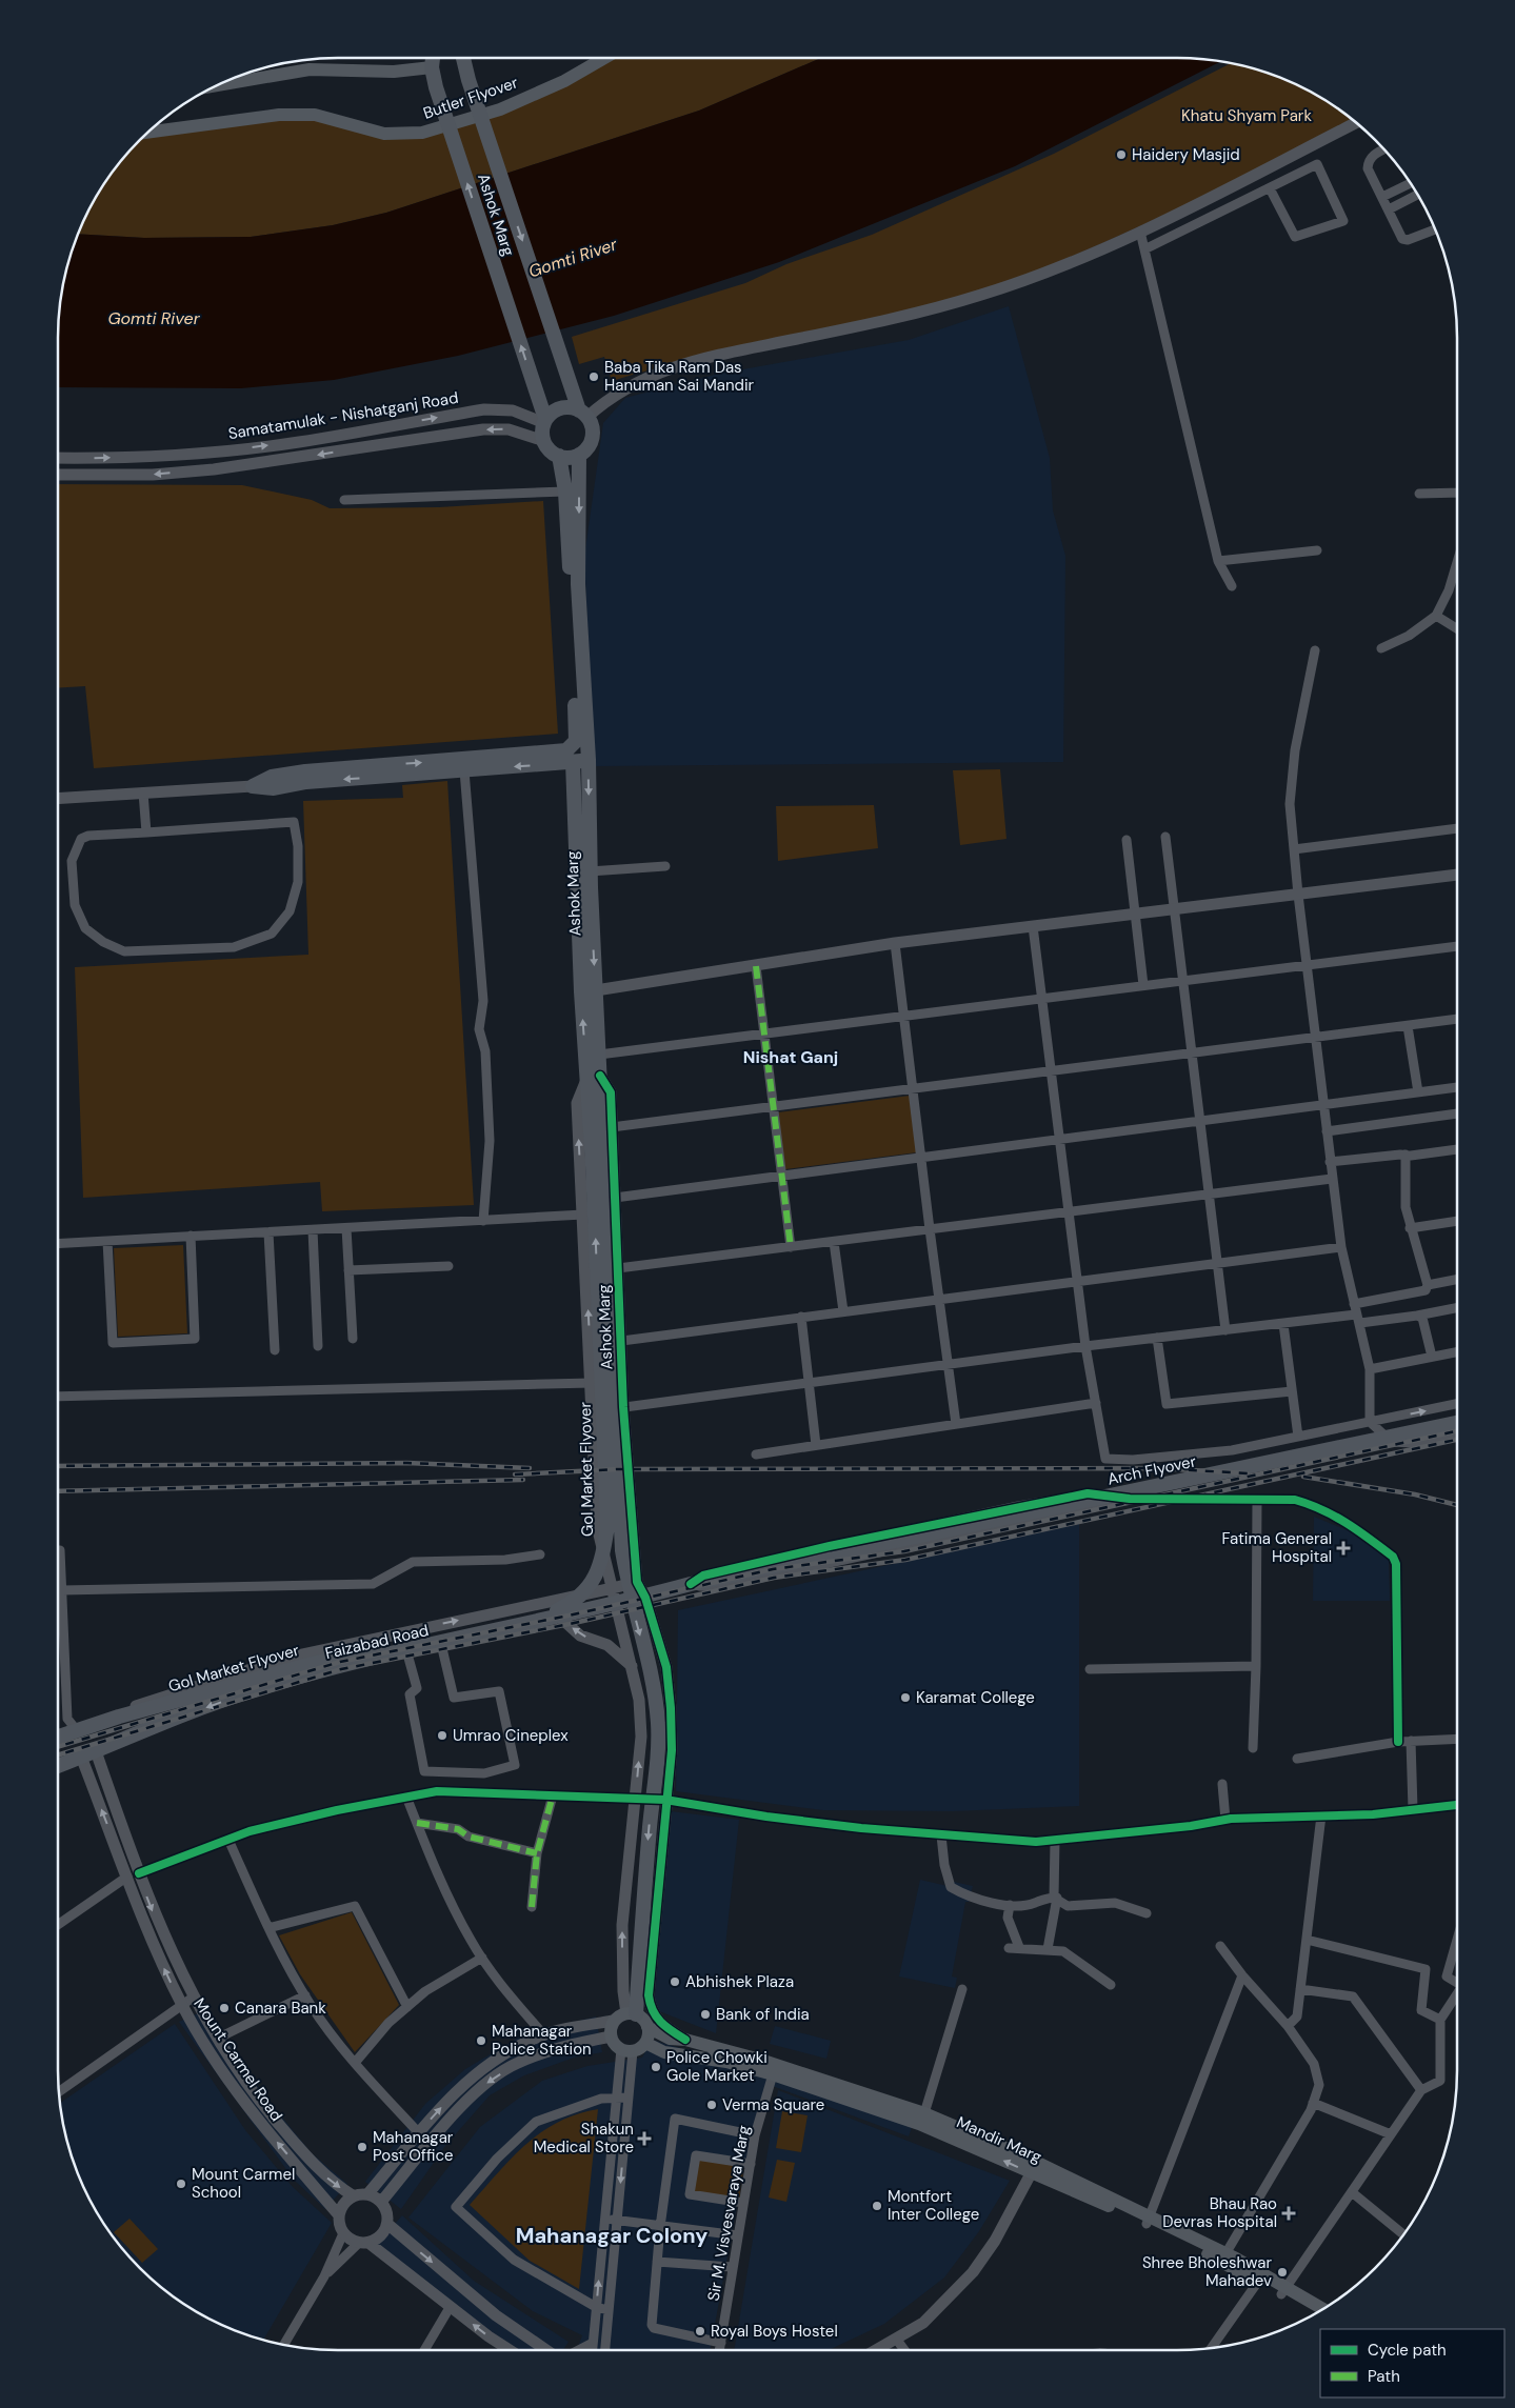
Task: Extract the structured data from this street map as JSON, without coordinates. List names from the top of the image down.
{
  "streets": {
    "main road": [
      "Butler Flyover",
      "Ashok Marg",
      "Gol Market Flyover",
      "Arch Flyover",
      "Faizabad Road",
      "Mandir Marg"
    ],
    "street": ["Samatamulak - Nishatganj Road", "Mount Carmel Road", "Sir M. Visvesvaraya Marg"]
  },
  "crossings": [
    ["Ashok Marg", "Samatamulak - Nishatganj Road"],
    ["Ashok Marg", "Gol Market Flyover"],
    ["Ashok Marg", "Faizabad Road"],
    ["Ashok Marg", "Mandir Marg"],
    ["Gol Market Flyover", "Faizabad Road"],
    ["Gol Market Flyover", "Mandir Marg"],
    ["Arch Flyover", "Faizabad Road"],
    ["Faizabad Road", "Mount Carmel Road"],
    ["Mandir Marg", "Sir M. Visvesvaraya Marg"]
  ],
  "districts": ["Nishat Ganj", "Mahanagar Colony"],
  "water": ["Gomti River"],
  "parks": ["Khatu Shyam Park"],
  "places": {
    "other": [
      "Haidery Masjid",
      "Baba Tika Ram Das Hanuman Sai Mandir",
      "Karamat College",
      "Umrao Cineplex",
      "Abhishek Plaza",
      "Canara Bank",
      "Bank of India",
      "Mahanagar Police Station",
      "Police Chowki Gole Market",
      "Verma Square",
      "Mahanagar Post Office",
      "Mount Carmel School",
      "Montfort Inter College",
      "Shree Bholeshwar Mahadev",
      "Royal Boys Hostel"
    ],
    "health": ["Fatima General Hospital", "Shakun Medical Store", "Bhau Rao Devras Hospital"]
  },
  "legend": ["Cycle path", "Path"]
}
